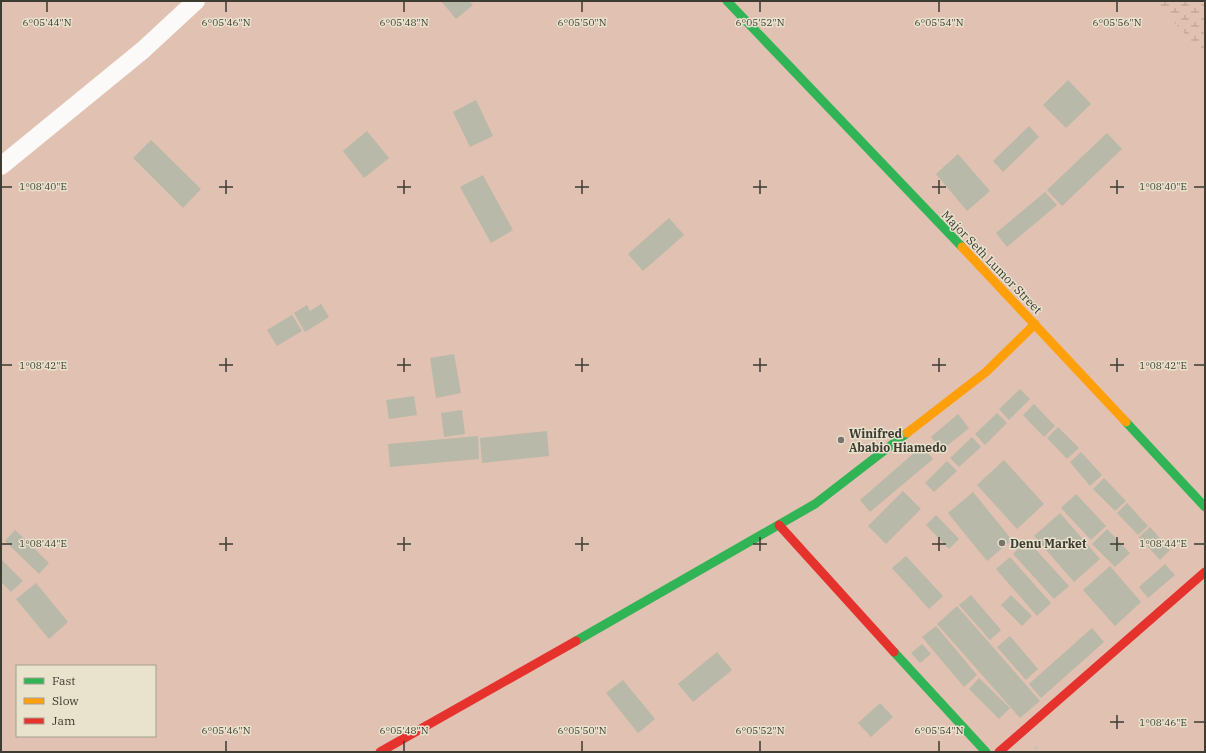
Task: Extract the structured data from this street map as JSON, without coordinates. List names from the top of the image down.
{
  "streets": {
    "street": ["Major Seth Lumor Street"]
  },
  "places": ["Winifred Ababio Hiamedo", "Denu Market"],
  "legend": ["Fast", "Slow", "Jam"],
  "coordinates": [
    "6°05'44\"N",
    "6°05'46\"N",
    "6°05'48\"N",
    "6°05'50\"N",
    "6°05'52\"N",
    "6°05'54\"N",
    "6°05'56\"N",
    "1°08'40\"E",
    "1°08'42\"E",
    "1°08'44\"E",
    "1°08'46\"E"
  ]
}
